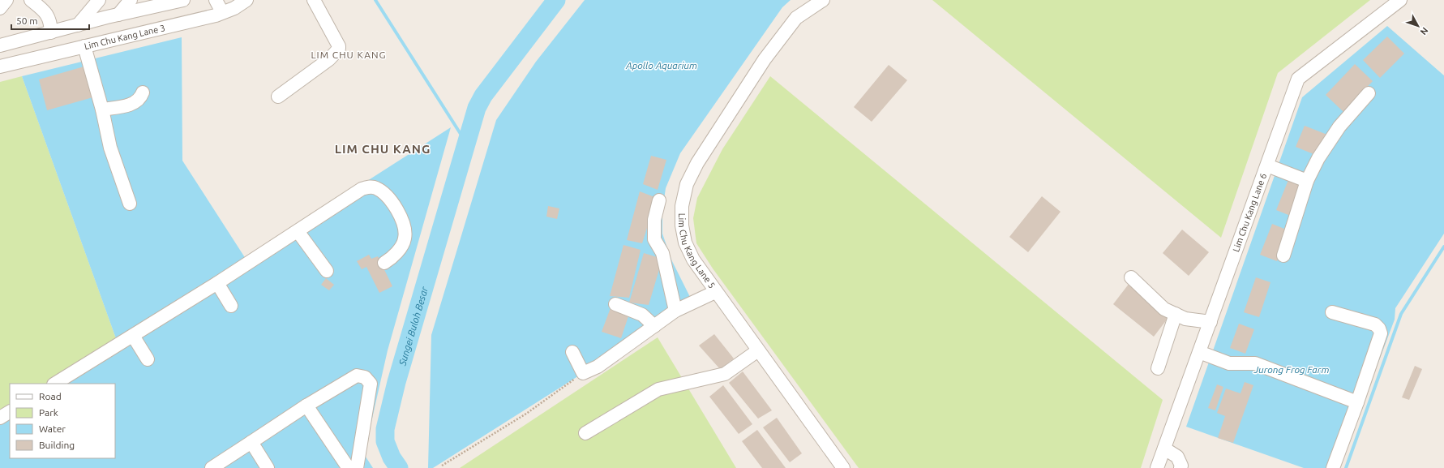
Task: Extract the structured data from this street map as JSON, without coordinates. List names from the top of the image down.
{
  "streets": {
    "street": ["Lim Chu Kang Lane 3", "Lim Chu Kang Lane 6", "Lim Chu Kang Lane 5"]
  },
  "districts": ["LIM CHU KANG", "LIM CHU KANG"],
  "water": ["Apollo Aquarium", "Sungei Buloh Besar", "Jurong Frog Farm"],
  "legend": [
    "Road",
    "Park",
    "Water",
    "Building"
  ],
  "scale_bar": "50 m",
  "north": "bottom right"
}
